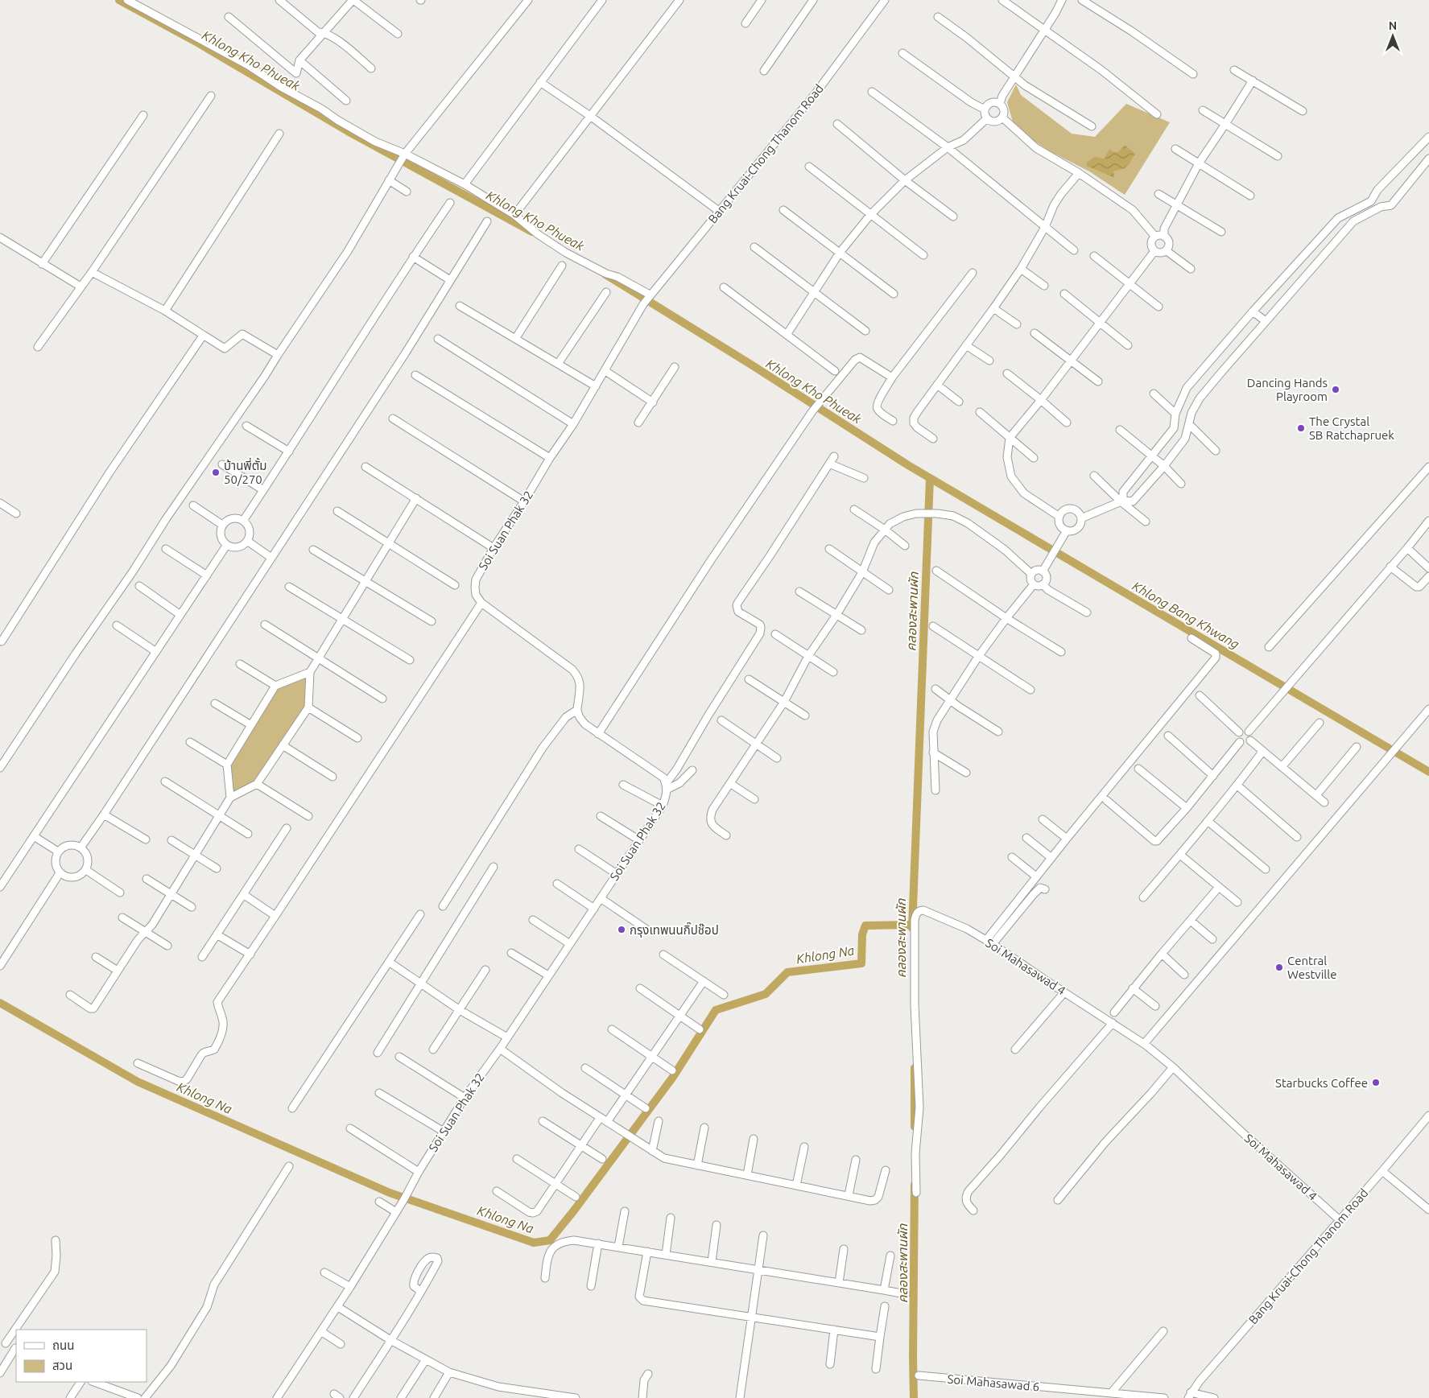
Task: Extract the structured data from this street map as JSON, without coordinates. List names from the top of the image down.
{
  "streets": {
    "street": [
      "Bang Kruai-Chong Thanom Road",
      "Soi Suan Phak 32",
      "Soi Mahasawad 4",
      "Soi Mahasawad 6"
    ]
  },
  "crossings": [
    ["Bang Kruai-Chong Thanom Road", "Soi Suan Phak 32"],
    ["Bang Kruai-Chong Thanom Road", "Soi Mahasawad 4"]
  ],
  "water": [
    "Khlong Kho Phueak",
    "คลองสะพานผัก",
    "Khlong Bang Khwang",
    "Khlong Na"
  ],
  "places": [
    "Dancing Hands Playroom",
    "The Crystal SB Ratchapruek",
    "บ้านพี่ตั้ม 50/270",
    "กรุงเทพนนกิ๊ปช๊อป",
    "Central Westville",
    "Starbucks Coffee"
  ],
  "legend": ["ถนน", "สวน"],
  "north": "top"
}
